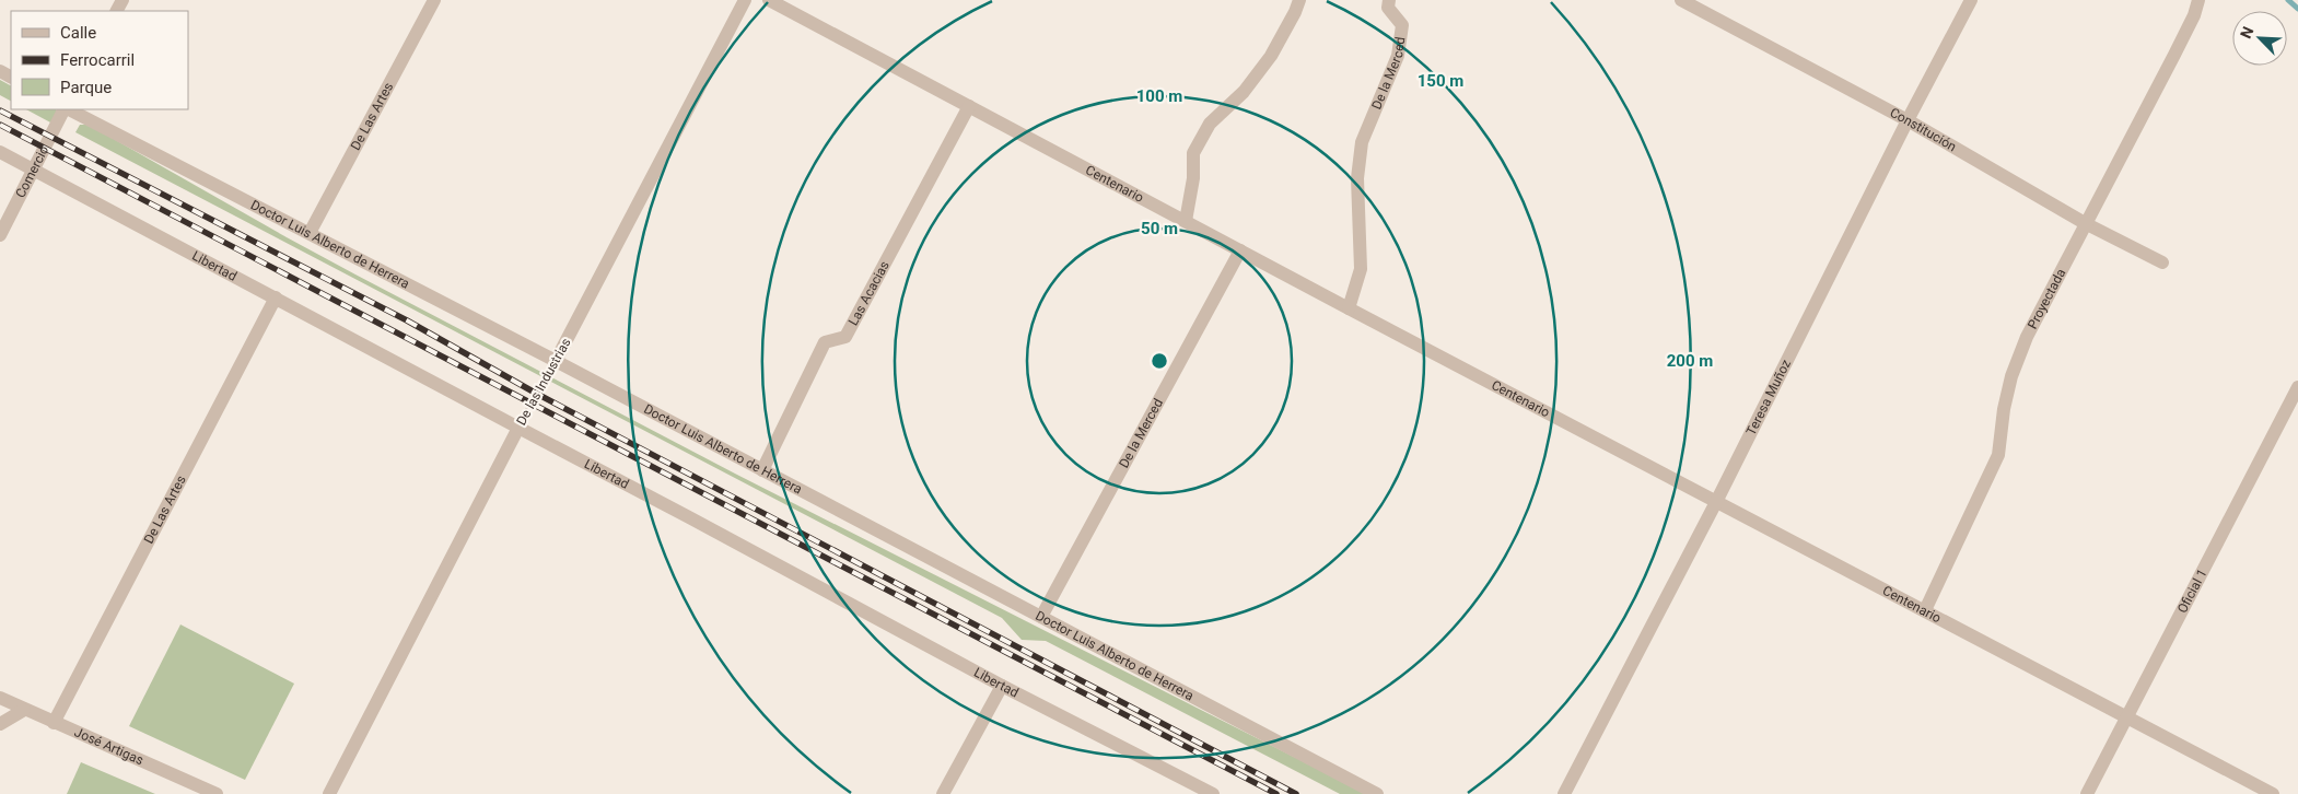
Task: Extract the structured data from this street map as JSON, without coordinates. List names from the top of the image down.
{
  "streets": {
    "street": [
      "De la Merced",
      "De Las Artes",
      "Constitución",
      "Comercio",
      "Centenario",
      "Doctor Luis Alberto de Herrera",
      "Libertad",
      "Las Acacias",
      "Proyectada",
      "De las Industrias",
      "Teresa Muñoz",
      "Oficial 1",
      "José Artigas"
    ]
  },
  "crossings": [
    ["De la Merced", "Centenario"],
    ["De la Merced", "Doctor Luis Alberto de Herrera"],
    ["De Las Artes", "Doctor Luis Alberto de Herrera"],
    ["De Las Artes", "Libertad"],
    ["De Las Artes", "José Artigas"],
    ["Constitución", "Proyectada"],
    ["Constitución", "Teresa Muñoz"],
    ["Comercio", "Libertad"],
    ["Centenario", "Las Acacias"],
    ["Centenario", "Proyectada"],
    ["Centenario", "Teresa Muñoz"],
    ["Centenario", "Oficial 1"],
    ["Doctor Luis Alberto de Herrera", "Las Acacias"],
    ["Doctor Luis Alberto de Herrera", "De las Industrias"],
    ["Libertad", "De las Industrias"]
  ],
  "legend": ["Calle", "Ferrocarril", "Parque"],
  "north": "top left",
  "rings": [
    "150 m",
    "100 m",
    "50 m",
    "200 m"
  ]
}
